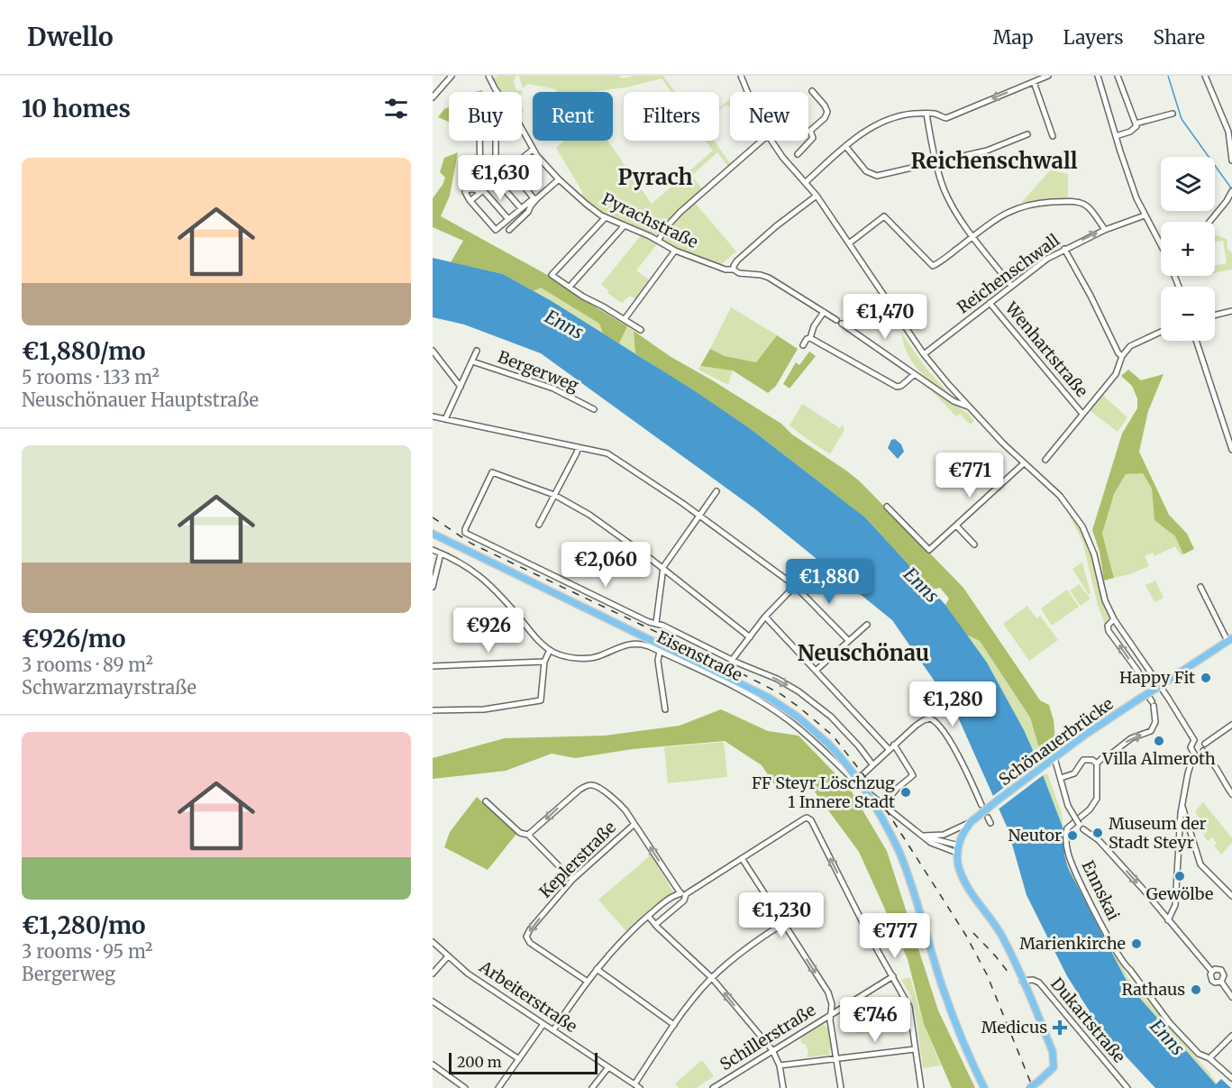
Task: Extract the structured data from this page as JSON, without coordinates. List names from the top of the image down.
{
  "streets": {
    "main road": ["Eisenstraße", "Schönauerbrücke", "Dukartstraße"],
    "street": [
      "Pyrachstraße",
      "Reichenschwall",
      "Wenhartstraße",
      "Bergerweg",
      "Keplerstraße",
      "Ennskai",
      "Arbeiterstraße",
      "Schillerstraße"
    ]
  },
  "crossings": [
    ["Reichenschwall", "Wenhartstraße"],
    ["Eisenstraße", "Dukartstraße"]
  ],
  "districts": ["Reichenschwall", "Pyrach", "Neuschönau"],
  "water": ["Enns"],
  "places": {
    "other": [
      "Happy Fit",
      "Villa Almeroth",
      "FF Steyr Löschzug 1 Innere Stadt",
      "Museum der Stadt Steyr",
      "Neutor",
      "Gewölbe",
      "Marienkirche",
      "Rathaus"
    ],
    "health": ["Medicus"]
  },
  "scale_bar": "200 m",
  "page": {
    "header": "Dwello",
    "nav": ["Map", "Layers", "Share"],
    "heading": "10 homes",
    "chip": [
      "Buy",
      "Rent",
      "Filters",
      "New"
    ],
    "list": [
      {
        "name": "€1,880/mo",
        "note": "5 rooms · 133 m² · Neuschönauer Hauptstraße"
      },
      {
        "name": "€926/mo",
        "note": "3 rooms · 89 m² · Schwarzmayrstraße"
      },
      {
        "name": "€1,280/mo",
        "note": "3 rooms · 95 m² · Bergerweg"
      }
    ],
    "price": [
      "€1,630",
      "€1,470",
      "€771",
      "€2,060",
      "€1,880",
      "€926",
      "€1,280",
      "€1,230",
      "€777",
      "€746"
    ],
    "map_buttons": ["+", "−"],
    "scale": "200 m"
  }
}
